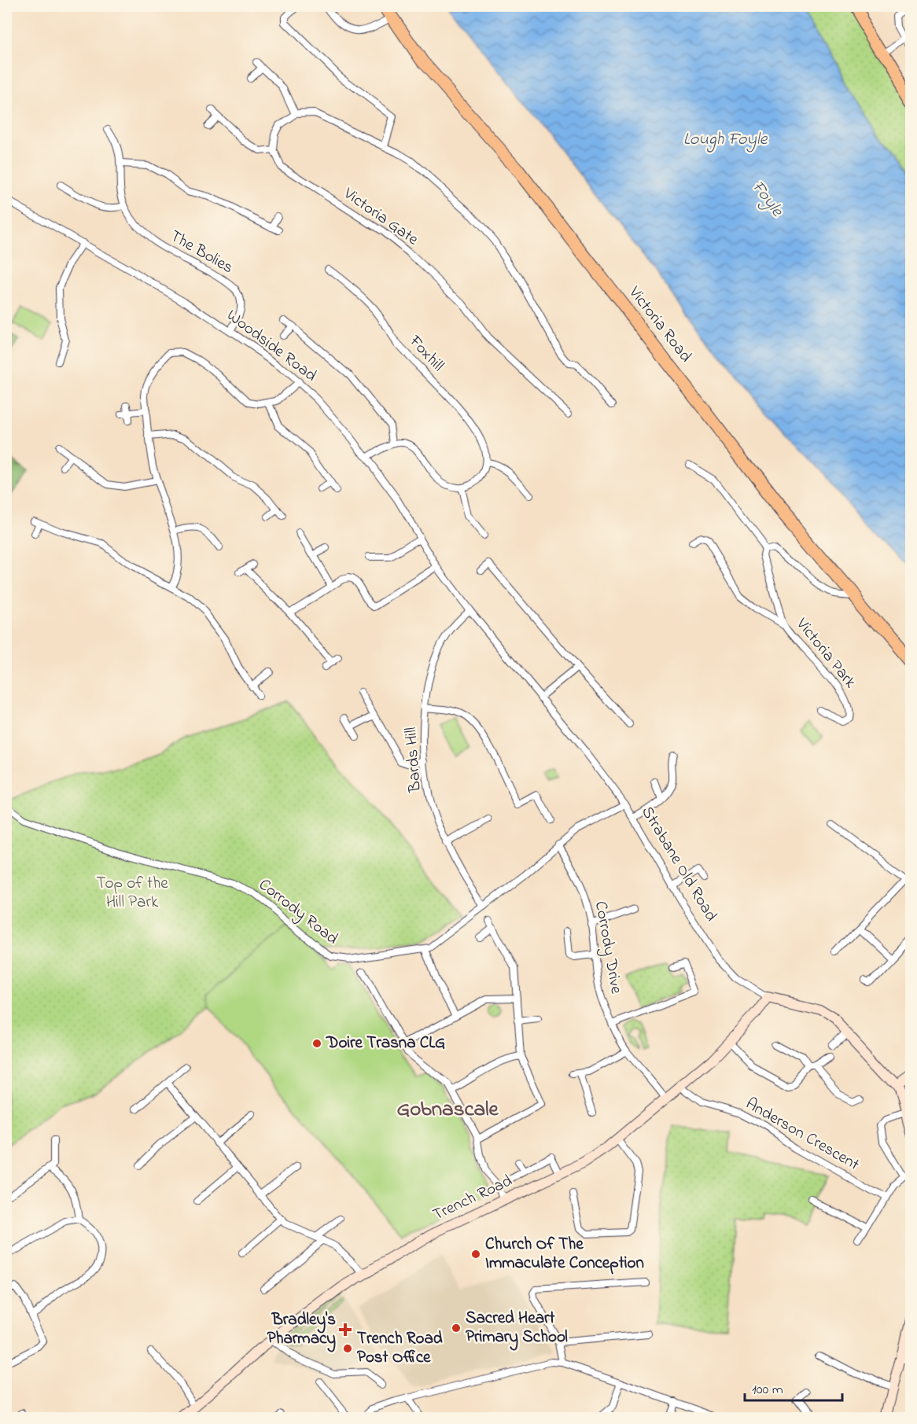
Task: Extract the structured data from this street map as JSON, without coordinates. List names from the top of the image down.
{
  "streets": {
    "highway": ["Victoria Road"],
    "street": [
      "Victoria Gate",
      "The Bolies",
      "Woodside Road",
      "Foxhill",
      "Victoria Park",
      "Bards Hill",
      "Strabane Old Road",
      "Corrody Road",
      "Corrody Drive",
      "Anderson Crescent",
      "Trench Road"
    ]
  },
  "crossings": [
    ["The Bolies", "Woodside Road"],
    ["Woodside Road", "Bards Hill"],
    ["Woodside Road", "Strabane Old Road"],
    ["Bards Hill", "Strabane Old Road"],
    ["Bards Hill", "Corrody Road"],
    ["Strabane Old Road", "Corrody Road"],
    ["Strabane Old Road", "Trench Road"],
    ["Corrody Road", "Corrody Drive"],
    ["Corrody Drive", "Trench Road"],
    ["Anderson Crescent", "Trench Road"]
  ],
  "districts": ["Gobnascale"],
  "water": ["Lough Foyle", "Foyle"],
  "parks": ["Top of the Hill Park"],
  "places": {
    "other": [
      "Doire Trasna CLG",
      "Church Of The Immaculate Conception",
      "Sacred Heart Primary School",
      "Trench Road Post Office"
    ],
    "health": ["Bradley's Pharmacy"]
  },
  "scale_bar": "100 m"
}
